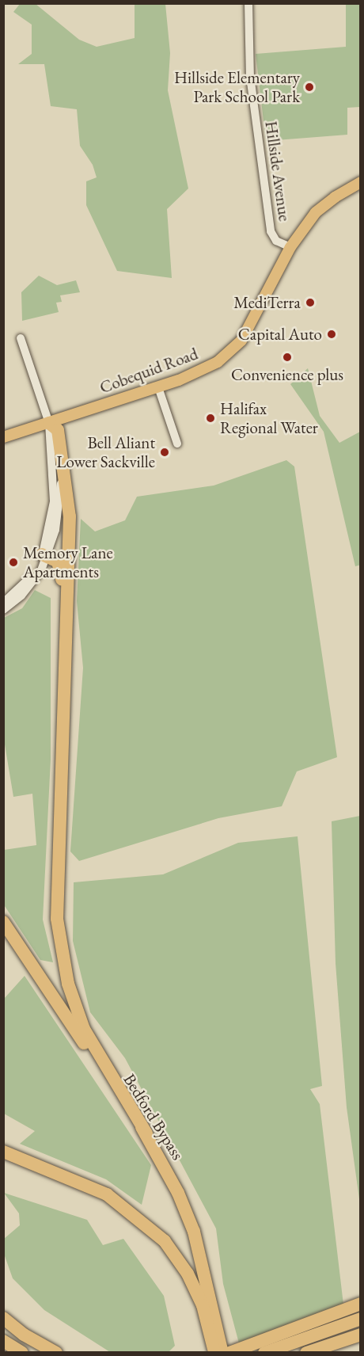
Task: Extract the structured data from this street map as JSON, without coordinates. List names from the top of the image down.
{
  "streets": {
    "highway": ["Bedford Bypass"],
    "main road": ["Cobequid Road"],
    "street": ["Hillside Avenue"]
  },
  "crossings": [
    ["Hillside Avenue", "Cobequid Road"]
  ],
  "places": [
    "Hillside Elementary Park School Park",
    "MediTerra",
    "Capital Auto",
    "Convenience plus",
    "Halifax Regional Water",
    "Bell Aliant Lower Sackville",
    "Memory Lane Apartments"
  ]
}
